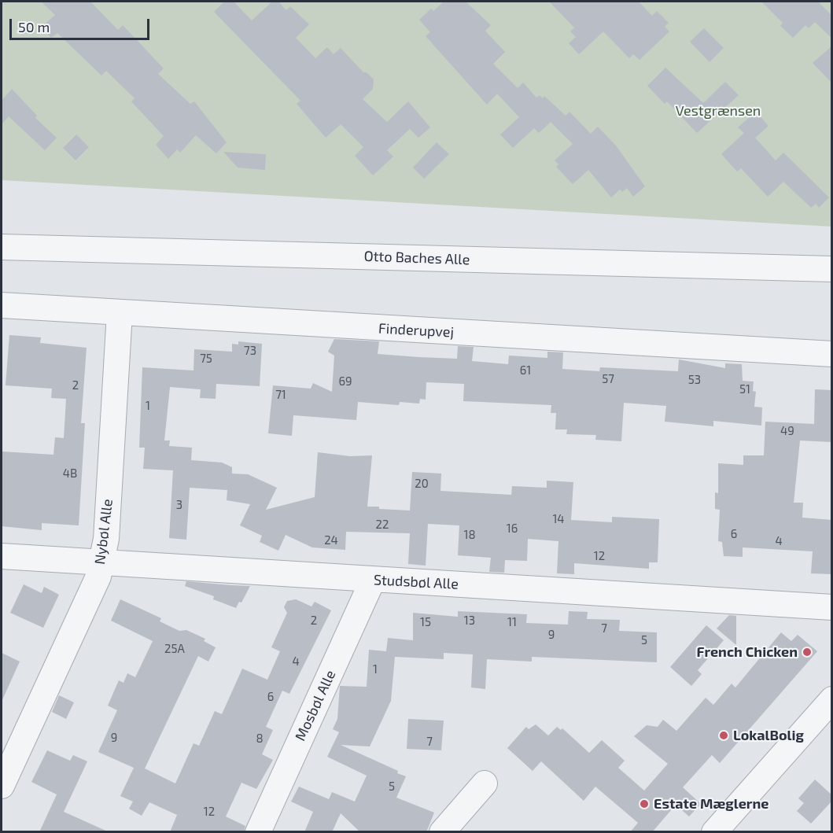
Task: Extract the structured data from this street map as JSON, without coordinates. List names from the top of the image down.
{
  "streets": {
    "street": [
      "Otto Baches Alle",
      "Finderupvej",
      "Nybøl Alle",
      "Studsbøl Alle",
      "Mosbøl Alle"
    ]
  },
  "crossings": [
    ["Finderupvej", "Nybøl Alle"],
    ["Nybøl Alle", "Studsbøl Alle"],
    ["Studsbøl Alle", "Mosbøl Alle"]
  ],
  "parks": ["Vestgrænsen"],
  "places": ["French Chicken", "LokalBolig", "Estate Mæglerne"],
  "house_numbers": [
    "73",
    "75",
    "61",
    "57",
    "53",
    "69",
    "2",
    "51",
    "71",
    "1",
    "49",
    "4B",
    "20",
    "3",
    "14",
    "22",
    "16",
    "6",
    "18",
    "24",
    "4",
    "12",
    "2",
    "13",
    "15",
    "11",
    "7",
    "9",
    "5",
    "25A",
    "4",
    "1",
    "6",
    "9",
    "8",
    "7",
    "5",
    "12"
  ],
  "scale_bar": "50 m"
}
